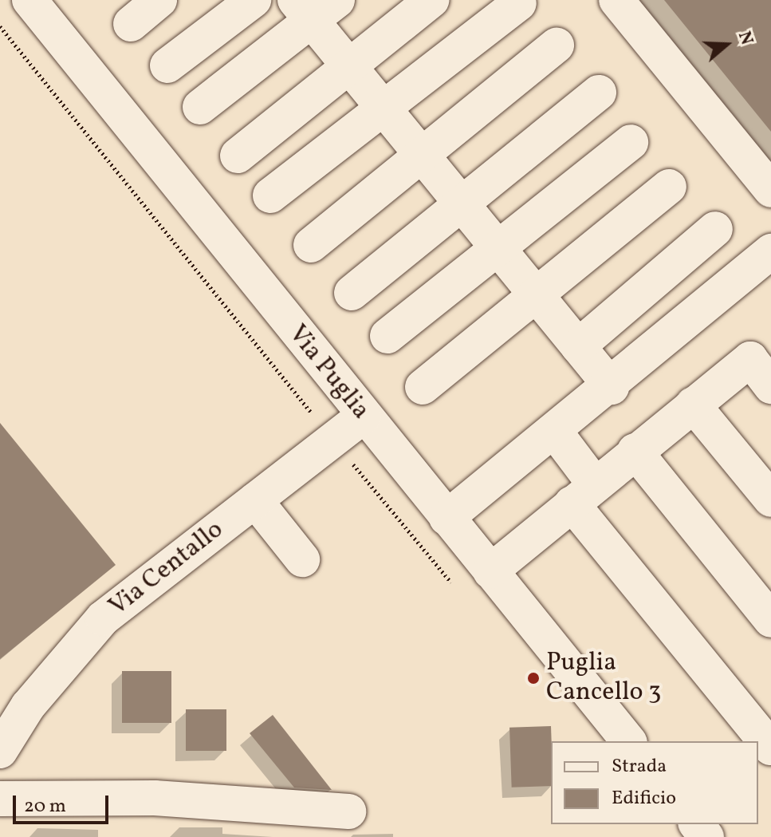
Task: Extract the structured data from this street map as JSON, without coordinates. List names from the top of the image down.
{
  "streets": {
    "street": ["Via Puglia", "Via Centallo"]
  },
  "crossings": [
    ["Via Puglia", "Via Centallo"]
  ],
  "places": ["Puglia Cancello 3"],
  "legend": ["Strada", "Edificio"],
  "scale_bar": "20 m",
  "north": "right"
}
